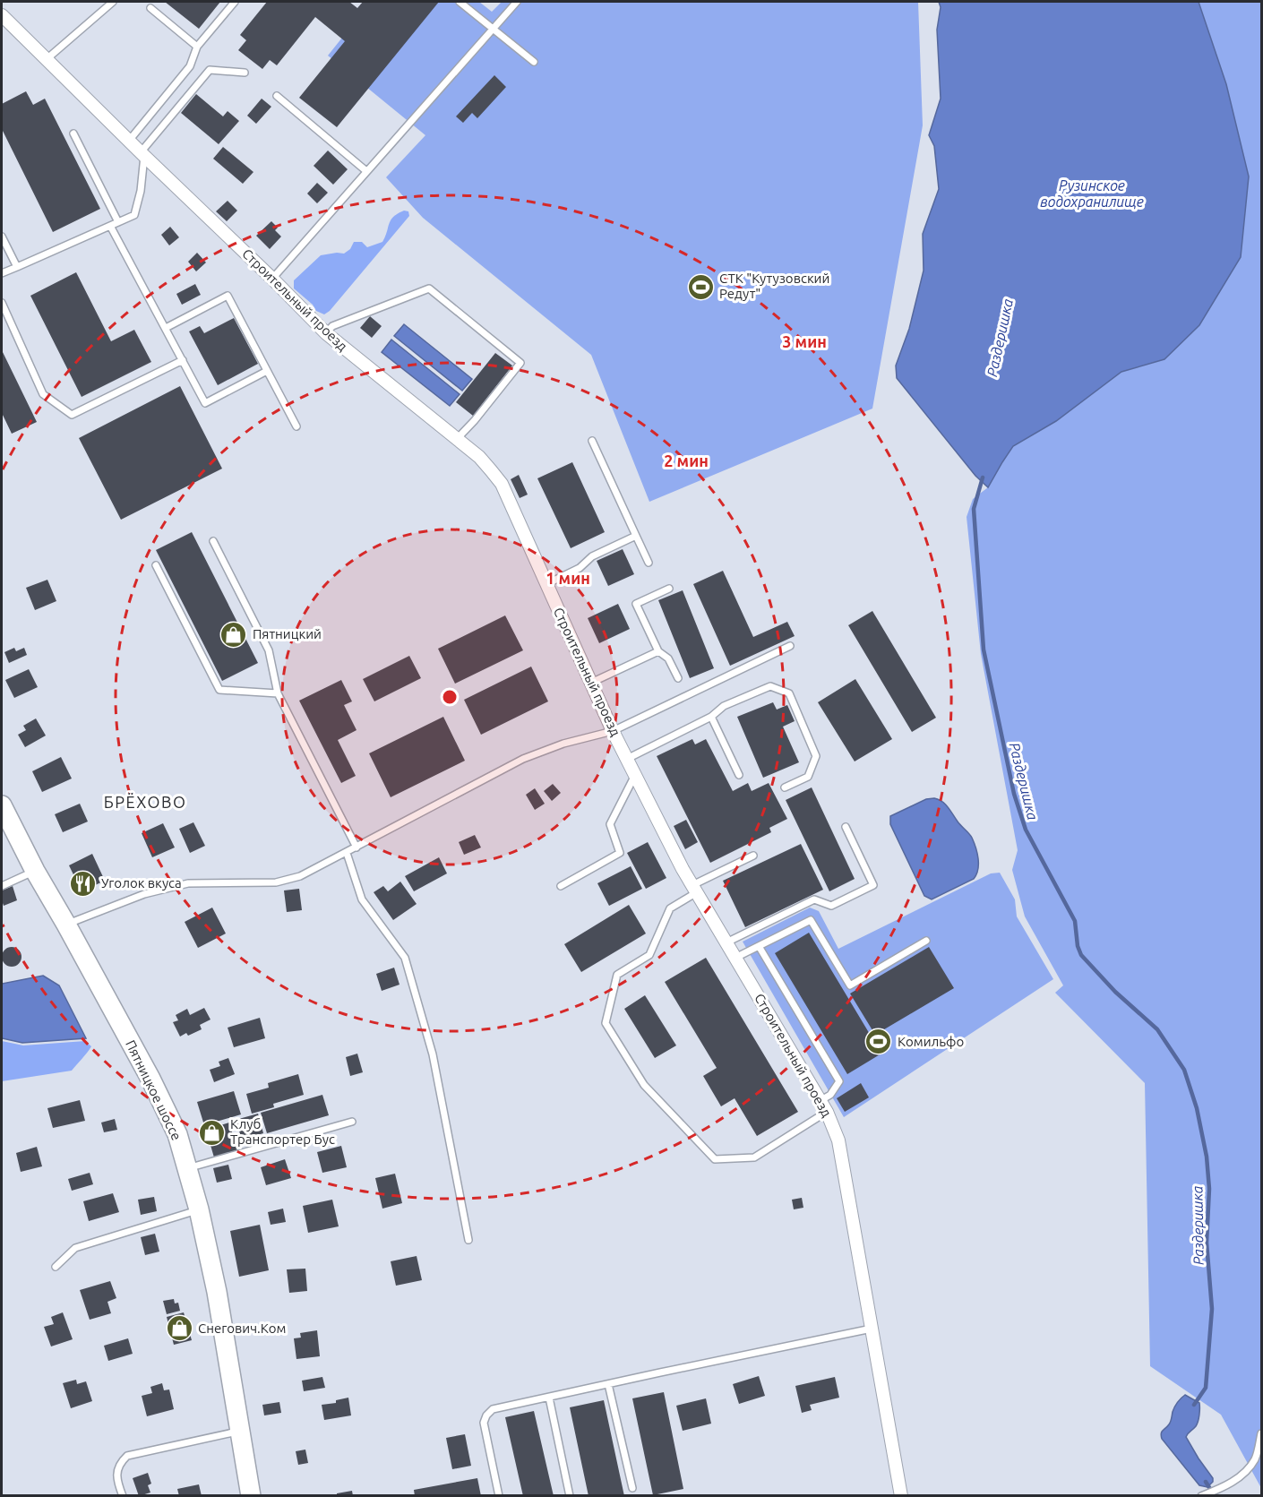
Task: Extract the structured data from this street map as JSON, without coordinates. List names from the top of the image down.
{
  "streets": {
    "main road": ["Пятницкое шоссе"],
    "street": ["Строительный проезд"]
  },
  "districts": ["БРЁХОВО"],
  "water": ["Рузинское водохранилище", "Раздеришка"],
  "places": {
    "sports": ["СТК \"Кутузовский Редут\"", "Комильфо"],
    "shop": ["Пятницкий", "Клуб Транспортер Бус", "Снегович.Ком"],
    "restaurant": ["Уголок вкуса"]
  },
  "rings": ["3 мин", "2 мин", "1 мин"]
}
